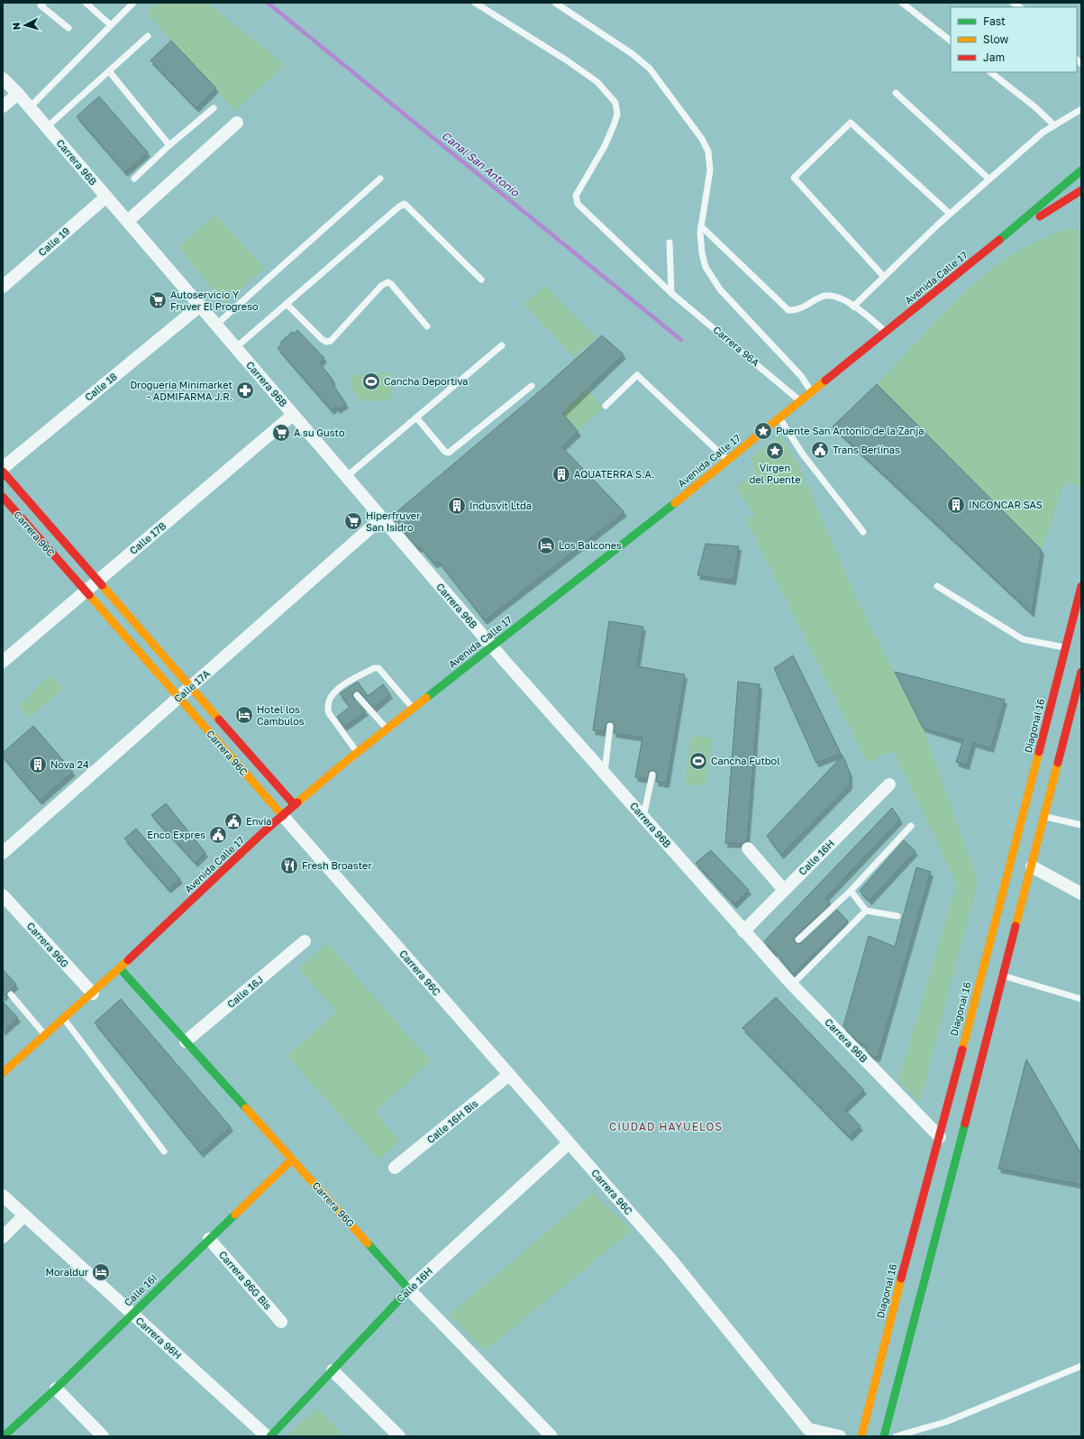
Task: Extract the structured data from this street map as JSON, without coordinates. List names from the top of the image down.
{
  "streets": {
    "main road": [
      "Avenida Calle 17",
      "Carrera 96C",
      "Diagonal 16",
      "Calle 16H",
      "Carrera 96G",
      "Calle 16I"
    ],
    "street": [
      "Carrera 96B",
      "Calle 19",
      "Calle 18",
      "Calle 17B",
      "Calle 17A",
      "Calle 16J",
      "Calle 16H Bis",
      "Carrera 96G Bis",
      "Carrera 96H"
    ],
    "lane": ["Carrera 96A"]
  },
  "crossings": [
    ["Carrera 96B", "Calle 19"],
    ["Carrera 96B", "Avenida Calle 17"],
    ["Carrera 96B", "Calle 18"],
    ["Carrera 96B", "Calle 17B"],
    ["Carrera 96B", "Calle 17A"],
    ["Carrera 96B", "Diagonal 16"],
    ["Carrera 96B", "Calle 16H"],
    ["Avenida Calle 17", "Carrera 96A"],
    ["Avenida Calle 17", "Carrera 96C"],
    ["Avenida Calle 17", "Carrera 96G"],
    ["Carrera 96C", "Calle 17B"],
    ["Carrera 96C", "Calle 17A"],
    ["Carrera 96C", "Calle 16H"],
    ["Carrera 96C", "Calle 16H Bis"],
    ["Calle 16H", "Carrera 96G"],
    ["Carrera 96G", "Calle 16J"],
    ["Carrera 96G", "Calle 16I"],
    ["Carrera 96G Bis", "Calle 16I"],
    ["Calle 16I", "Carrera 96H"]
  ],
  "districts": ["CIUDAD HAYUELOS"],
  "water": ["Canal San Antonio"],
  "places": {
    "supermarket": ["Autoservicio Y Fruver El Progreso", "A su Gusto", "Hiperfruver San Isidro"],
    "sports": ["Cancha Deportiva", "Cancha Futbol"],
    "pharmacy": ["Drogueria Minimarket - ADMIFARMA J.R."],
    "place": ["Puente San Antonio de la Zanja", "Virgen del Puente"],
    "public building": ["Trans Berlinas", "Envia", "Enco Expres"],
    "building": [
      "AQUATERRA S.A.",
      "INCONCAR SAS",
      "Indusvit Ltda",
      "Nova 24"
    ],
    "hotel": ["Los Balcones", "Hotel los Cambulos", "Moraldur"],
    "restaurant": ["Fresh Broaster"]
  },
  "legend": ["Fast", "Slow", "Jam"],
  "north": "left"
}
